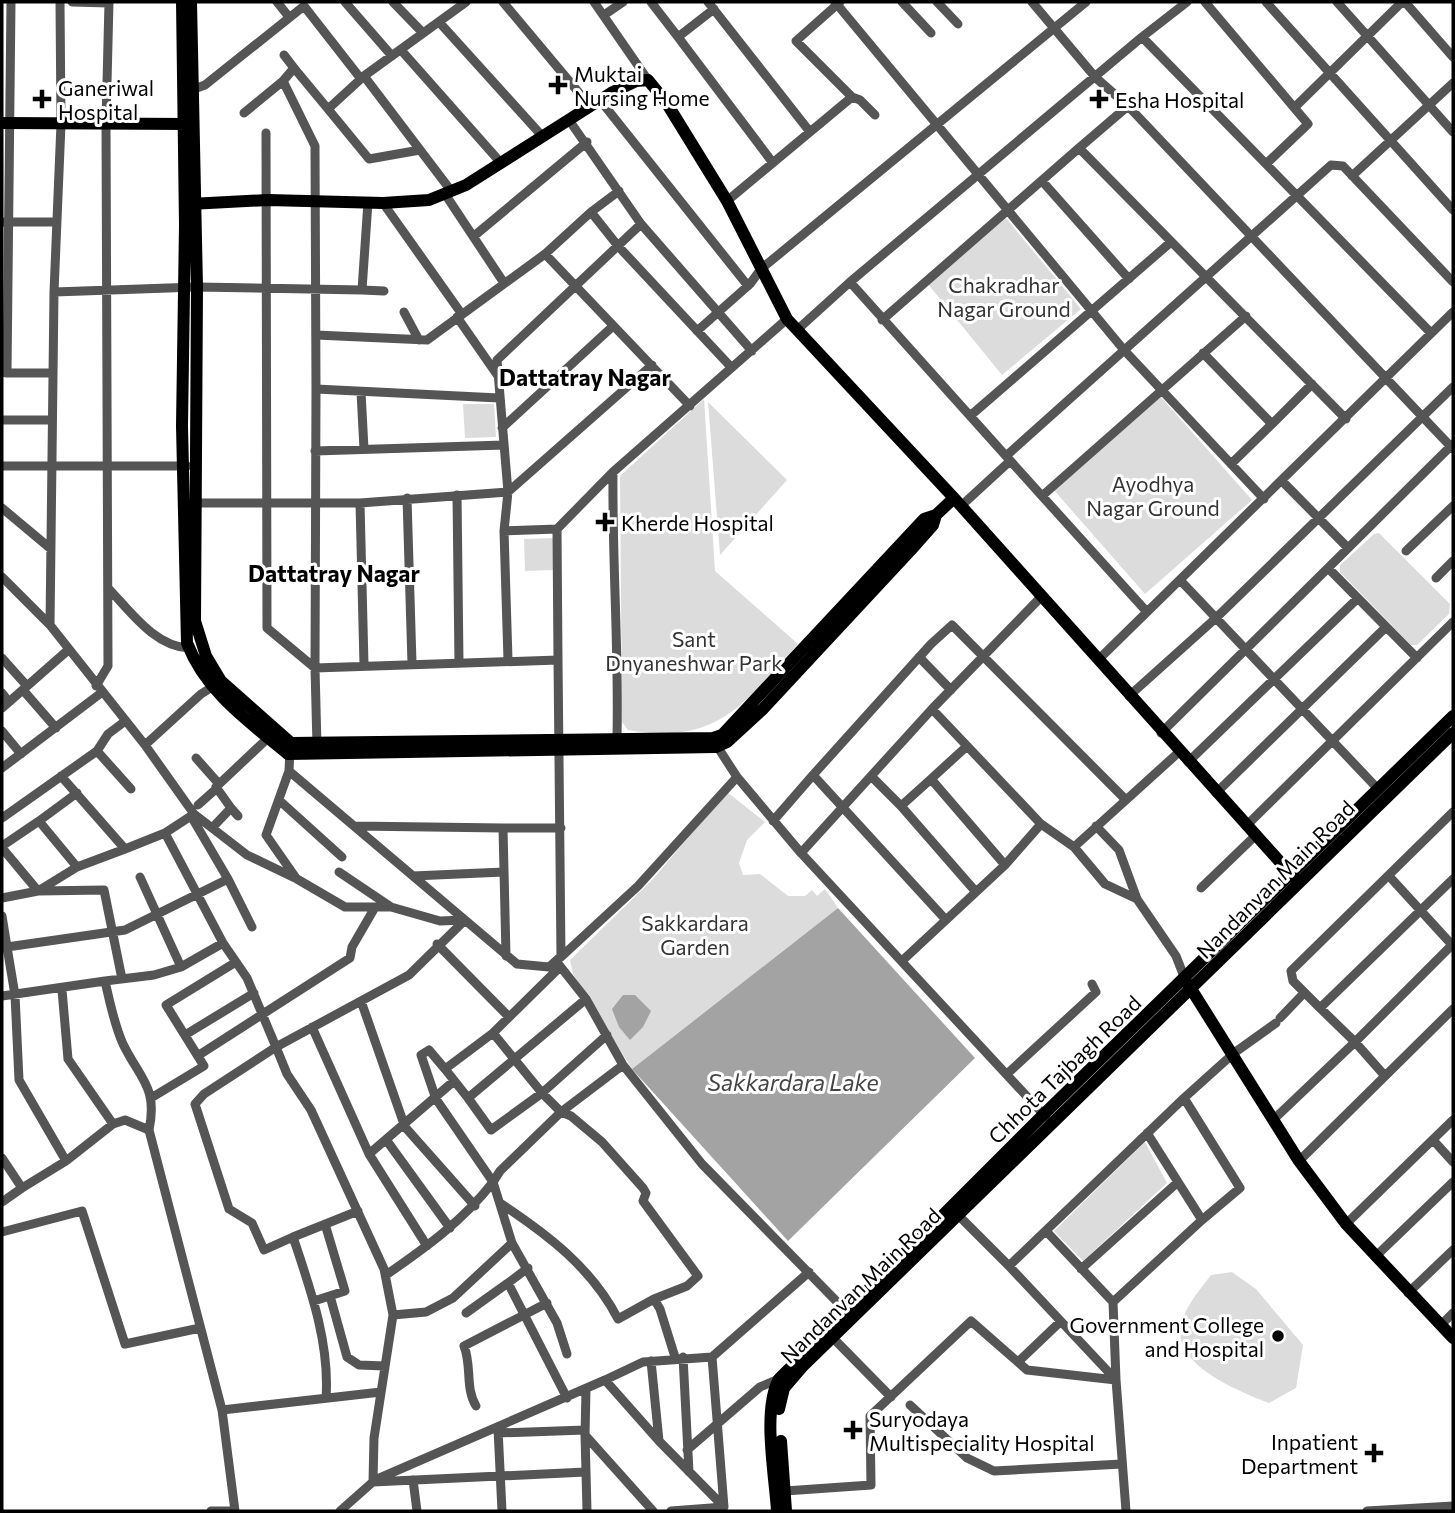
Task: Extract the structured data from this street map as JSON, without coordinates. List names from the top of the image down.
{
  "streets": {
    "main road": ["Nandanvan Main Road", "Chhota Tajbagh Road"]
  },
  "crossings": [
    ["Nandanvan Main Road", "Chhota Tajbagh Road"]
  ],
  "districts": ["Dattatray Nagar", "Dattatray Nagar"],
  "water": ["Sakkardara Lake"],
  "parks": [
    "Chakradhar Nagar Ground",
    "Ayodhya Nagar Ground",
    "Sant Dnyaneshwar Park",
    "Sakkardara Garden"
  ],
  "places": {
    "health": [
      "Muktai Nursing Home",
      "Ganeriwal Hospital",
      "Esha Hospital",
      "Kherde Hospital",
      "Suryodaya Multispeciality Hospital",
      "Inpatient Department"
    ],
    "other": ["Government College and Hospital"]
  }
}
